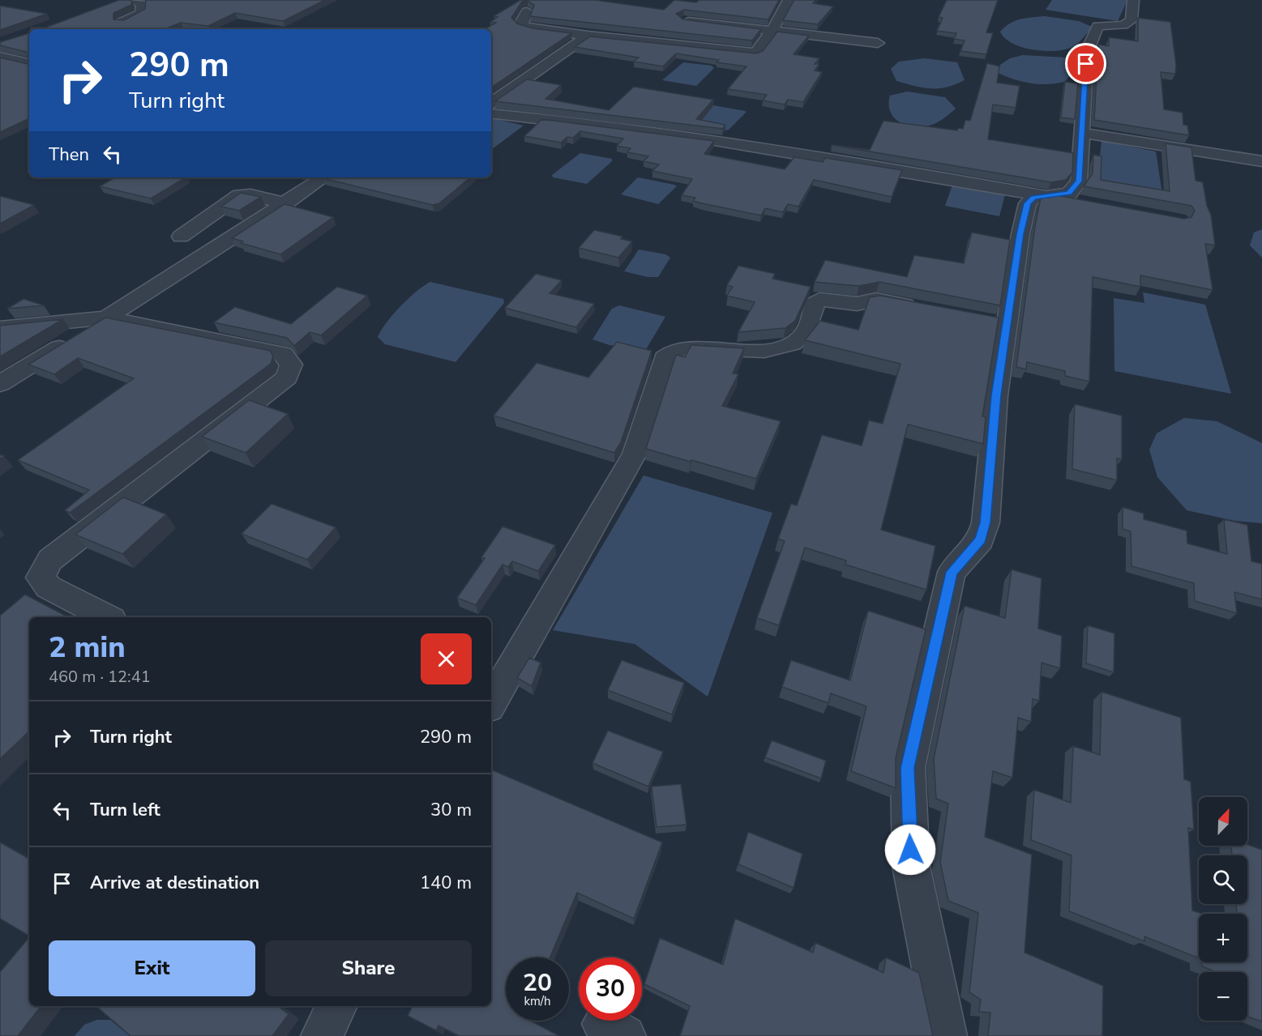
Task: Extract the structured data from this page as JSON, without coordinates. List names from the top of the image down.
{
  "north": "top right",
  "page": {
    "turn": ["290 m", "Turn right"],
    "then": "Then",
    "heading": ["2 min", "460 m · 12:41"],
    "list": [
      {
        "name": "Turn right",
        "value": "290 m"
      },
      {
        "name": "Turn left",
        "value": "30 m"
      },
      {
        "name": "Arrive at destination",
        "value": "140 m"
      }
    ],
    "map_buttons": ["+", "−"],
    "buttons": ["Exit", "Share"],
    "speed": "20 km/h",
    "limit": "30"
  }
}
